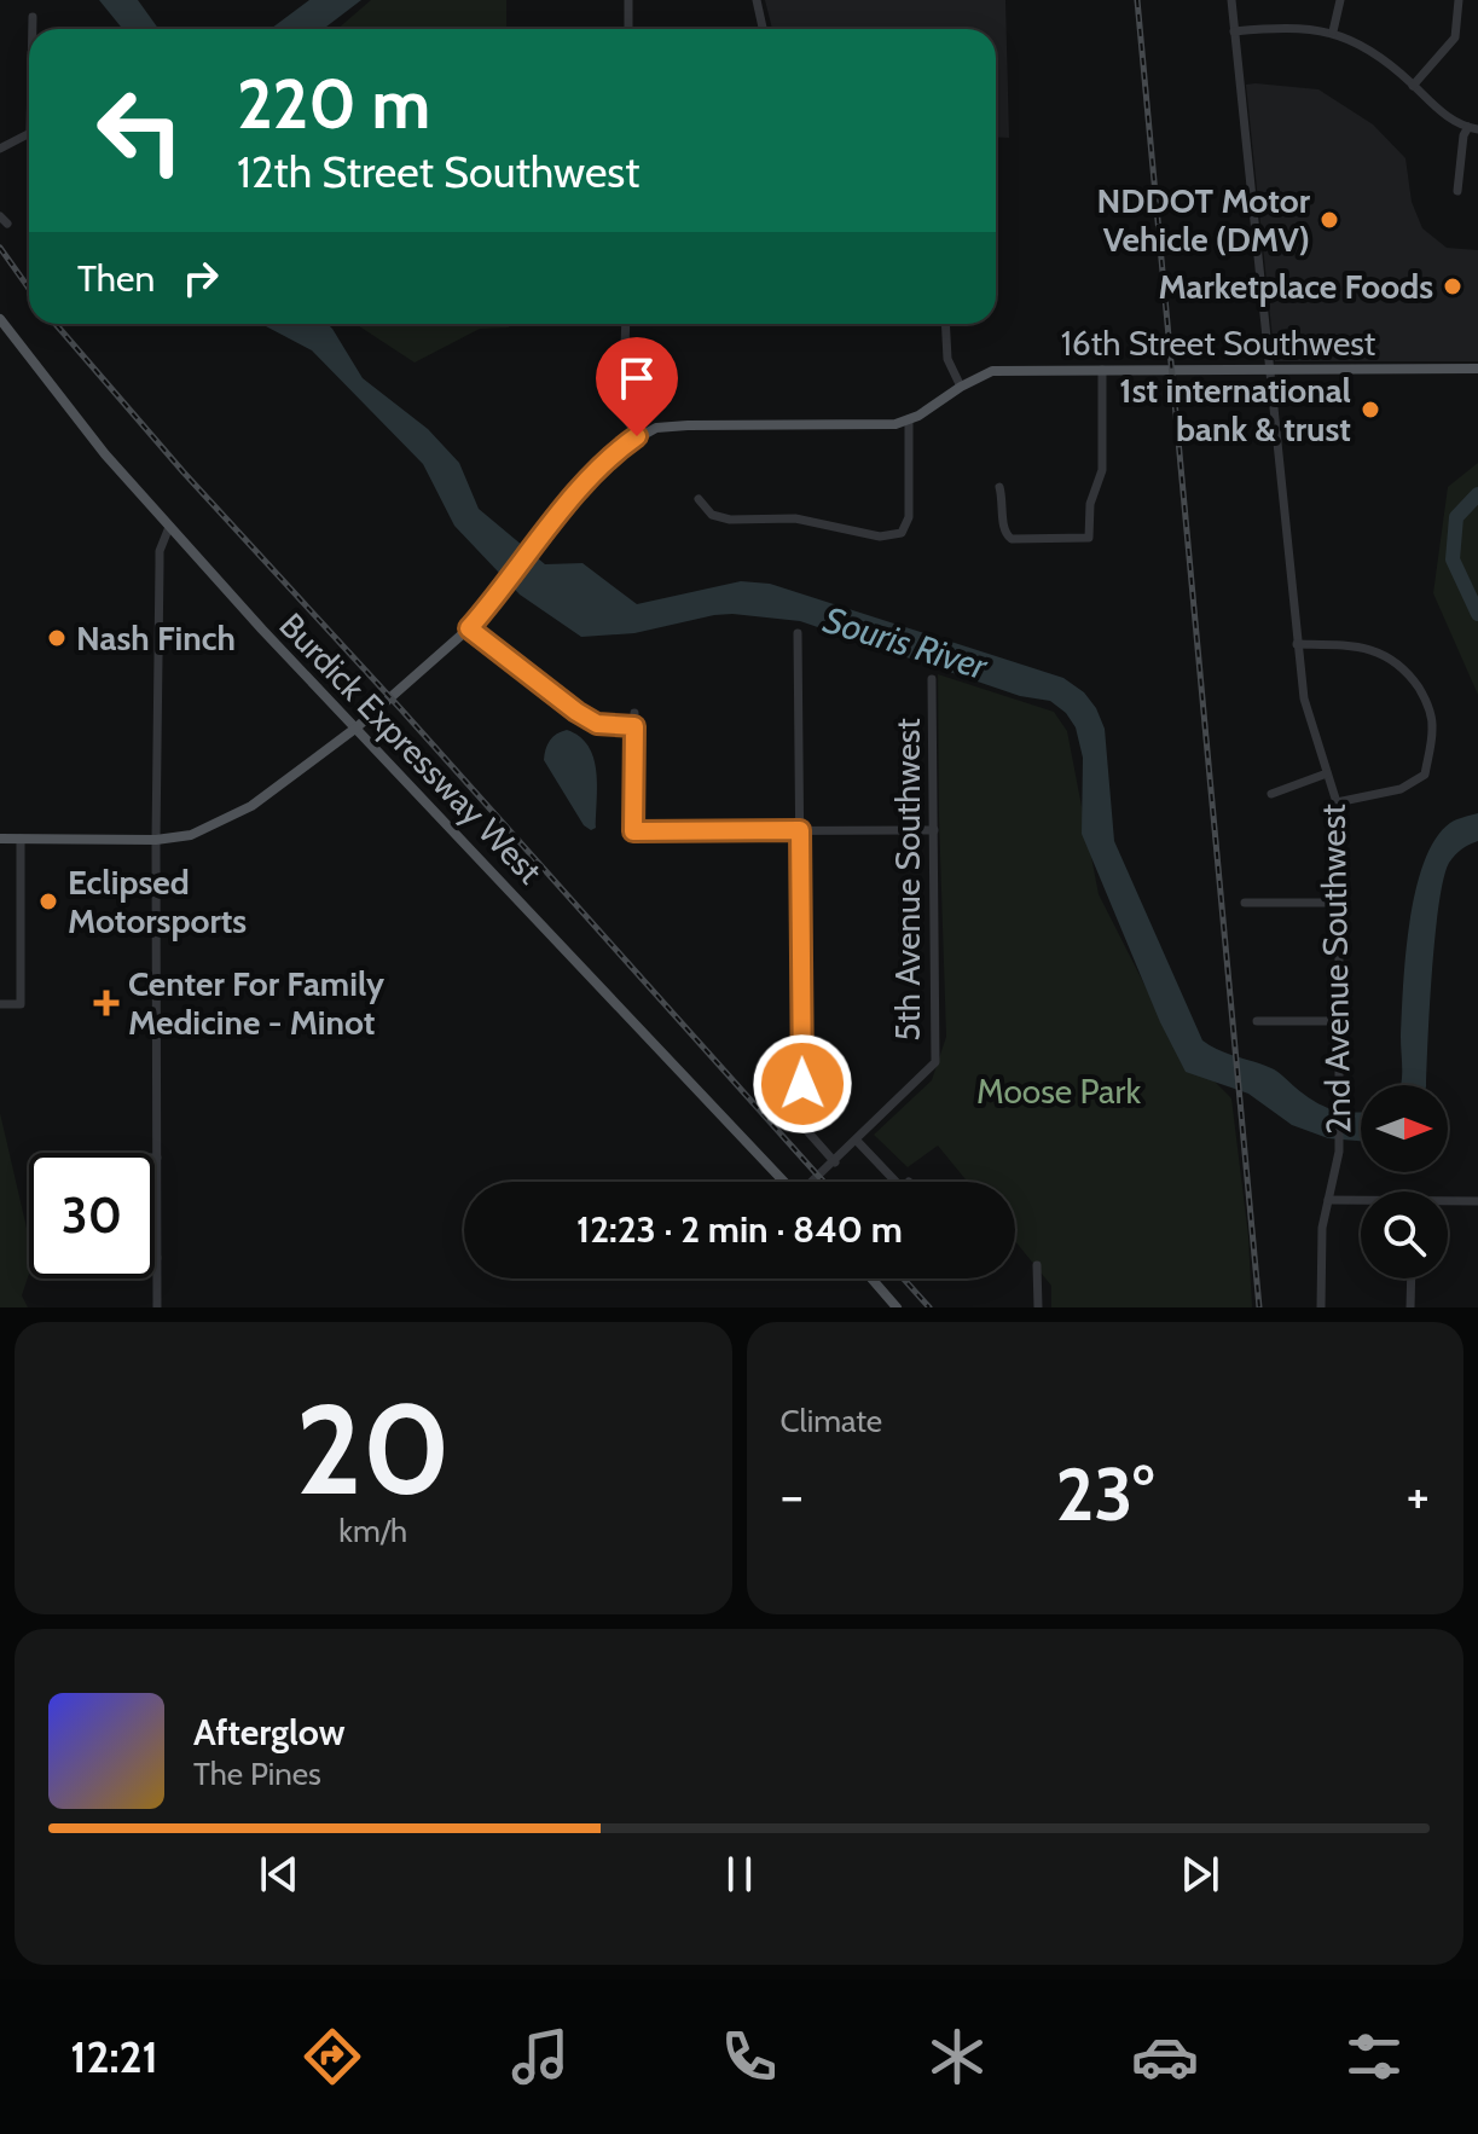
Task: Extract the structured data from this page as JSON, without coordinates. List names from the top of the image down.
{
  "streets": {
    "main road": ["16th Street Southwest", "Burdick Expressway West"],
    "street": ["5th Avenue Southwest", "2nd Avenue Southwest"]
  },
  "crossings": [
    ["16th Street Southwest", "2nd Avenue Southwest"]
  ],
  "water": ["Souris River"],
  "parks": ["Moose Park"],
  "places": {
    "other": [
      "NDDOT Motor Vehicle (DMV)",
      "Marketplace Foods",
      "1st international bank & trust",
      "Nash Finch",
      "Eclipsed Motorsports"
    ],
    "health": ["Center For Family Medicine - Minot"]
  },
  "north": "right",
  "page": {
    "turn": ["220 m", "12th Street Southwest"],
    "then": "Then",
    "limit": "30",
    "trip": "12:23 · 2 min · 840 m",
    "tile": [
      ["20", "km/h"],
      "Climate"
    ],
    "heat": ["−", "23°", "+"],
    "song": ["Afterglow", "The Pines"],
    "tabs": "12:21"
  }
}
